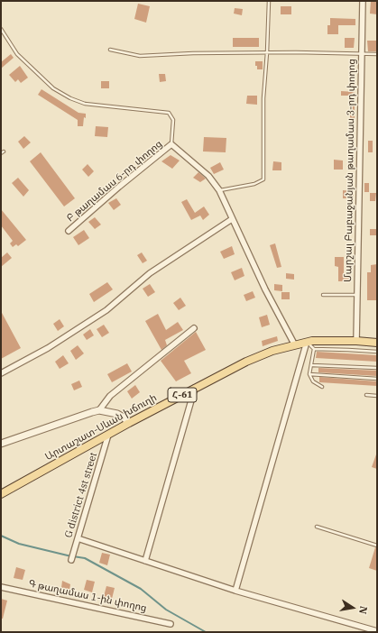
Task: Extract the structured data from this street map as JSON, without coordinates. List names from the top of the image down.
{
  "streets": {
    "main road": ["Հ-61", "Արտաշատ-Սևան խճուղի"],
    "street": [
      "Մարշալ Բաբաջանյան թաղամաս 3-րդ փողոց",
      "Բ թաղամաս 6-րդ փողոց",
      "G district 4st street",
      "Գ թաղամաս 1-ին փողոց"
    ]
  },
  "crossings": [
    ["Մարշալ Բաբաջանյան թաղամաս 3-րդ փողոց", "Արտաշատ-Սևան խճուղի"],
    ["Արտաշատ-Սևան խճուղի", "G district 4st street"]
  ],
  "north": "right"
}
